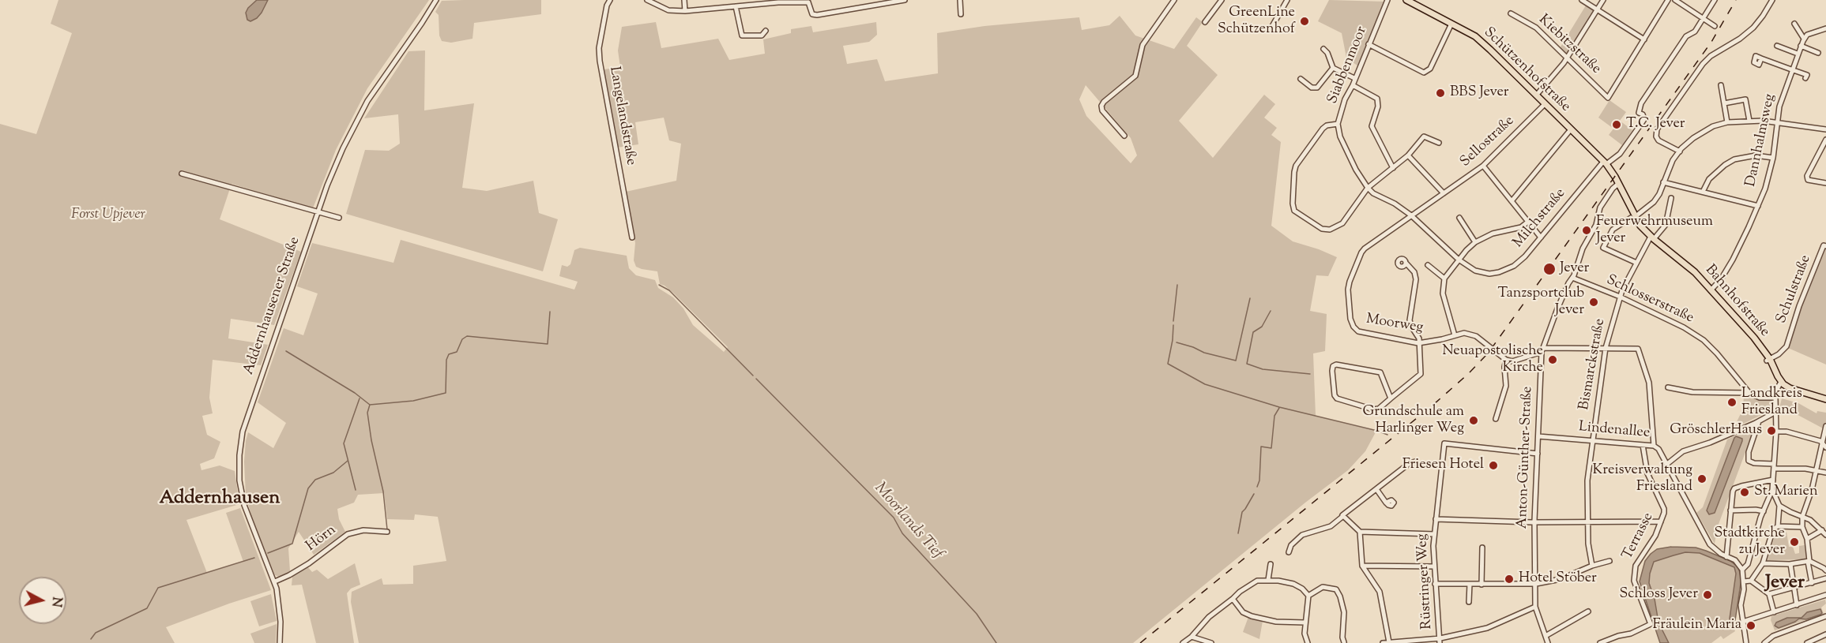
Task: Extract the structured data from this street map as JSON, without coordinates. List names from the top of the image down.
{
  "streets": {
    "main road": ["Schützenhofstraße", "Bahnhofstraße"],
    "street": [
      "Kiebitzstraße",
      "Siabbenmoor",
      "Langelandstraße",
      "Dannhalmsweg",
      "Sellostraße",
      "Milchstraße",
      "Schulstraße",
      "Schlosserstraße",
      "Addernhausener Straße",
      "Moorweg",
      "Bismarckstraße",
      "Lindenallee",
      "Anton-Günther-Straße",
      "Terrasse",
      "Hörn",
      "Rüstringer Weg"
    ]
  },
  "crossings": [
    ["Siabbenmoor", "Sellostraße"],
    ["Siabbenmoor", "Milchstraße"],
    ["Siabbenmoor", "Moorweg"],
    ["Schützenhofstraße", "Sellostraße"],
    ["Schützenhofstraße", "Milchstraße"],
    ["Schützenhofstraße", "Bahnhofstraße"],
    ["Dannhalmsweg", "Bahnhofstraße"],
    ["Sellostraße", "Moorweg"],
    ["Schulstraße", "Bahnhofstraße"],
    ["Schlosserstraße", "Bismarckstraße"],
    ["Schlosserstraße", "Anton-Günther-Straße"],
    ["Bahnhofstraße", "Bismarckstraße"],
    ["Bahnhofstraße", "Anton-Günther-Straße"],
    ["Addernhausener Straße", "Hörn"],
    ["Bismarckstraße", "Lindenallee"],
    ["Lindenallee", "Anton-Günther-Straße"],
    ["Lindenallee", "Terrasse"],
    ["Anton-Günther-Straße", "Rüstringer Weg"]
  ],
  "districts": ["Addernhausen", "Jever"],
  "water": ["Moorlands Tief"],
  "parks": ["Forst Upjever"],
  "places": [
    "GreenLine Schützenhof",
    "BBS Jever",
    "T.C. Jever",
    "Feuerwehrmuseum Jever",
    "Jever",
    "Tanzsportclub Jever",
    "Neuapostolische Kirche",
    "Landkreis Friesland",
    "Grundschule am Harlinger Weg",
    "GröschlerHaus",
    "Friesen Hotel",
    "Kreisverwaltung Friesland",
    "St. Marien",
    "Stadtkirche zu Jever",
    "Hotel Stöber",
    "Schloss Jever",
    "Fräulein Maria"
  ],
  "north": "right"
}
